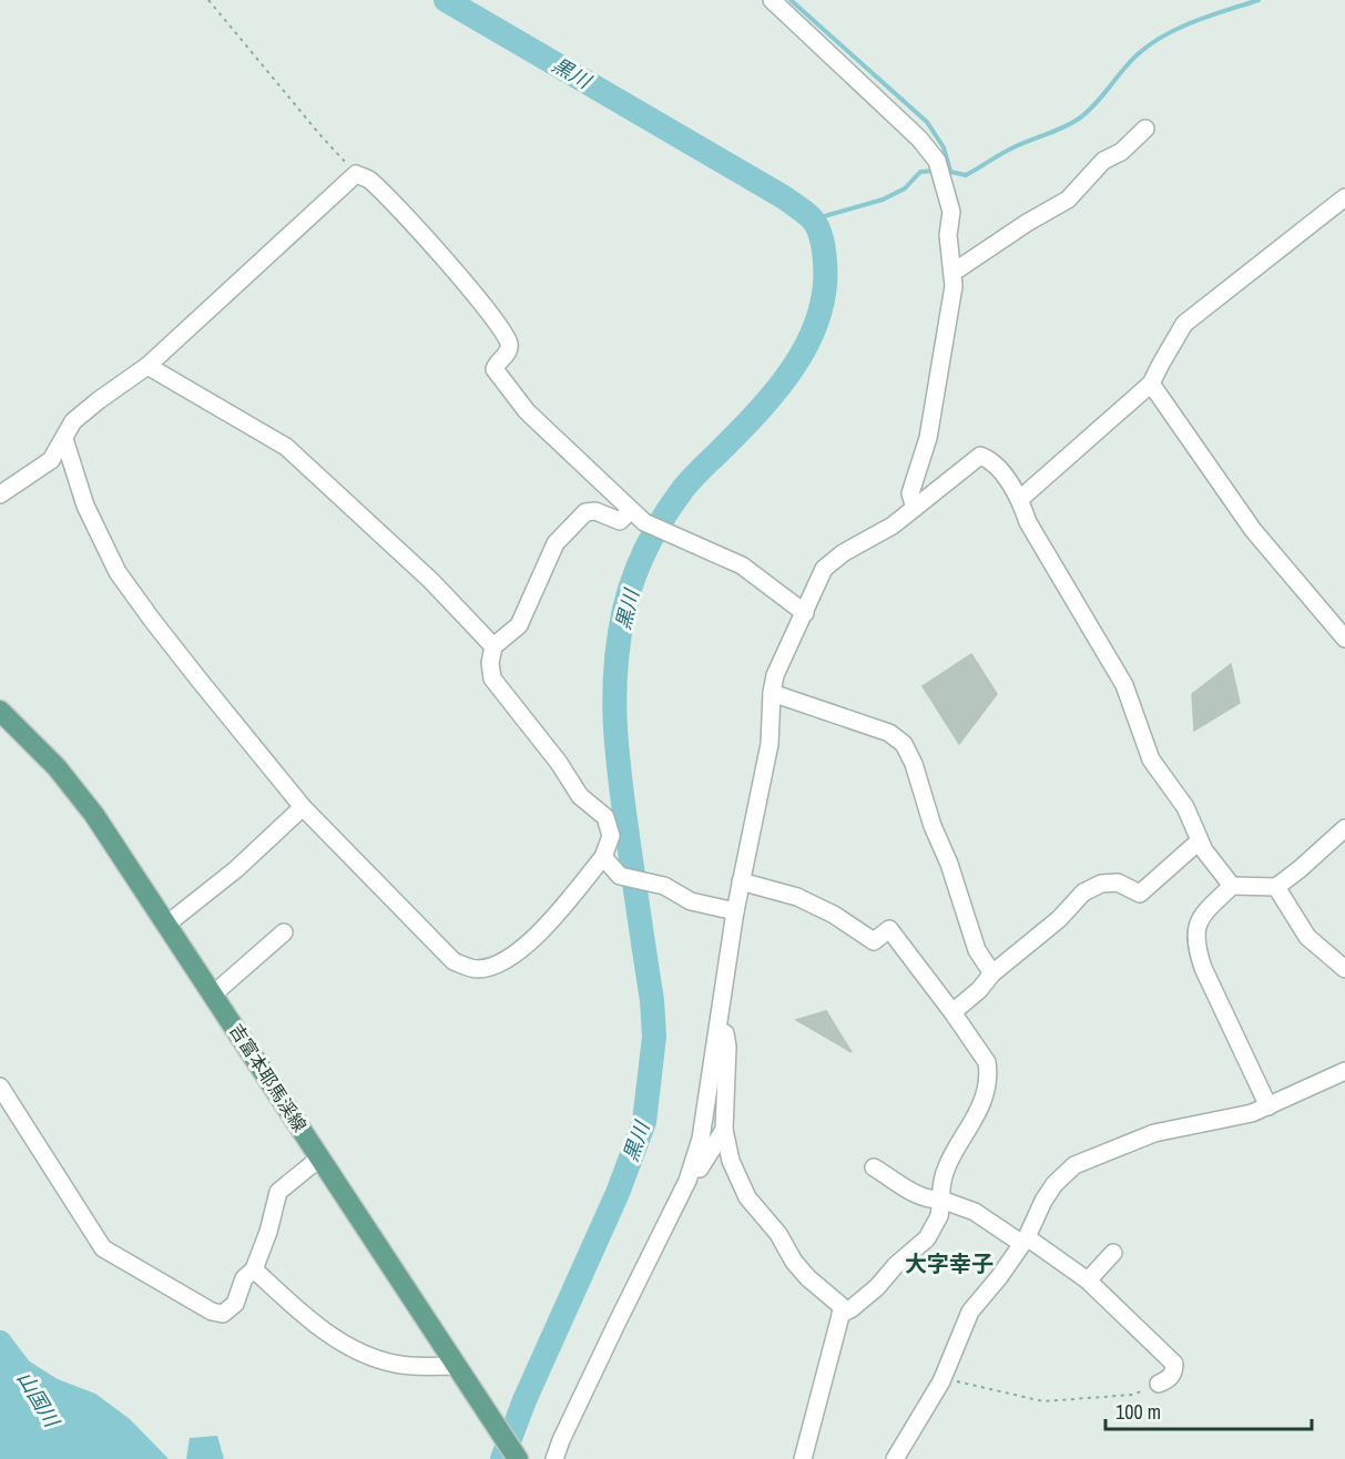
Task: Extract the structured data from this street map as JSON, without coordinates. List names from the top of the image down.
{
  "streets": {
    "main road": ["吉富本耶馬渓線"]
  },
  "districts": ["大字幸子"],
  "water": ["黒川", "山国川"],
  "scale_bar": "100 m"
}
